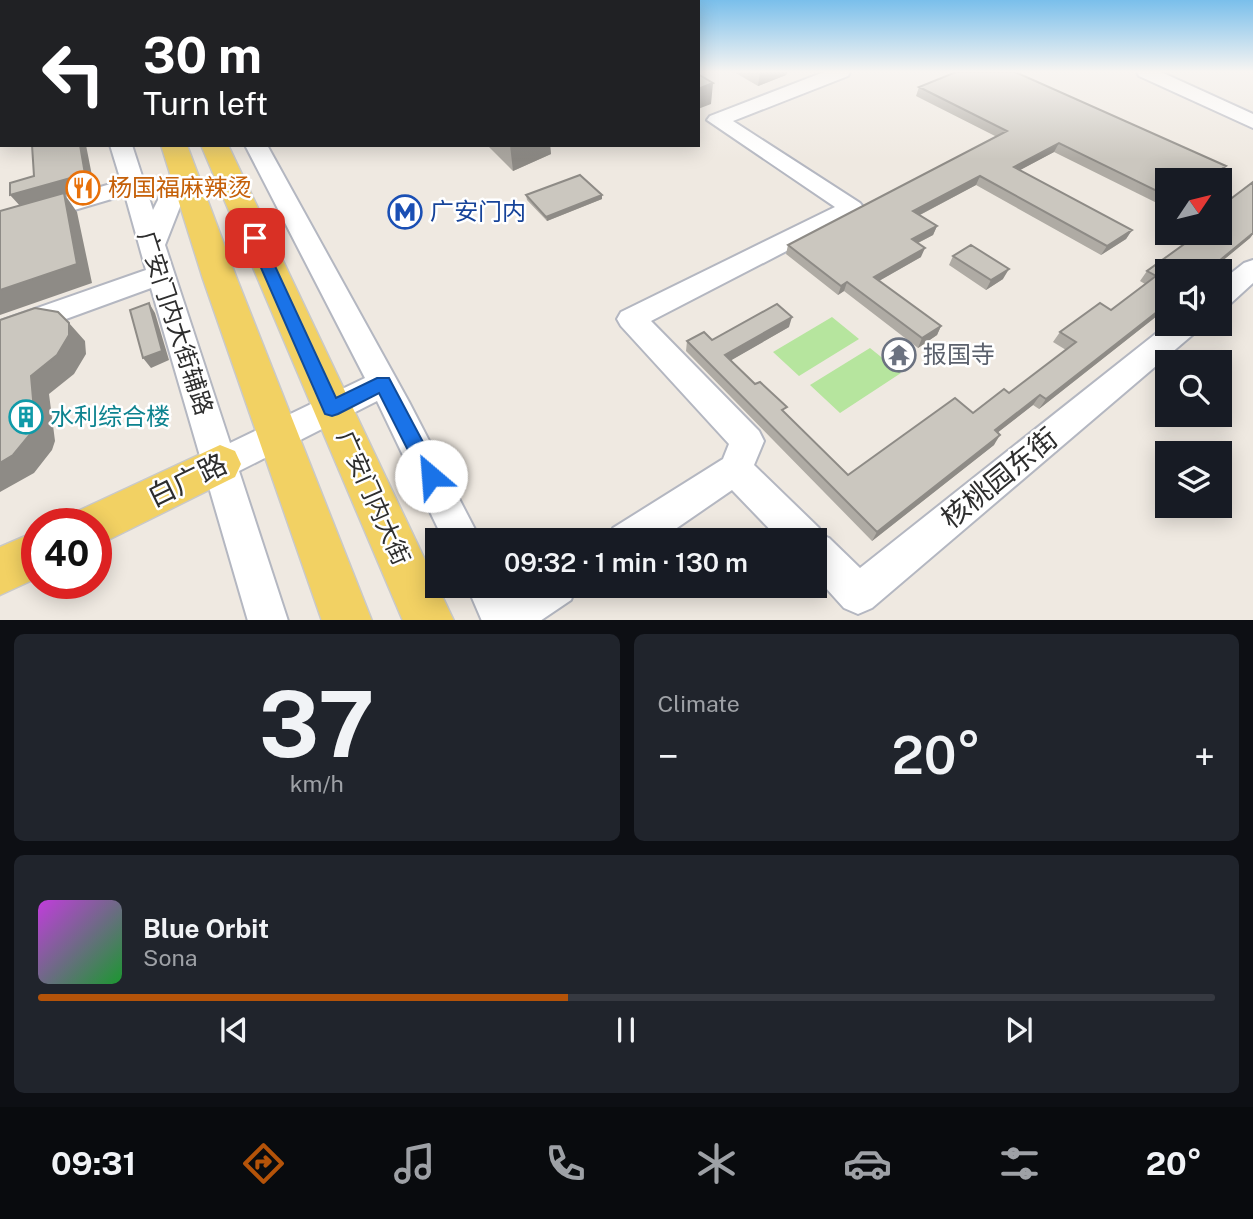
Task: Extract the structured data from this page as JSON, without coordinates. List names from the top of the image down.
{
  "streets": {
    "main road": ["白广路", "广安门内大街"],
    "street": ["广安门内大街辅路", "核桃园东街"]
  },
  "crossings": [
    ["广安门内大街辅路", "白广路"],
    ["白广路", "广安门内大街"]
  ],
  "places": {
    "restaurant": ["杨国福麻辣烫"],
    "metro station": ["广安门内"],
    "temple": ["报国寺"],
    "building": ["水利综合楼"]
  },
  "north": "top right",
  "page": {
    "turn": ["30 m", "Turn left"],
    "limit": "40",
    "trip": "09:32 · 1 min · 130 m",
    "tile": [
      ["37", "km/h"],
      "Climate"
    ],
    "heat": ["−", "20°", "+"],
    "song": ["Blue Orbit", "Sona"],
    "tabs": ["09:31", "20°"]
  }
}
